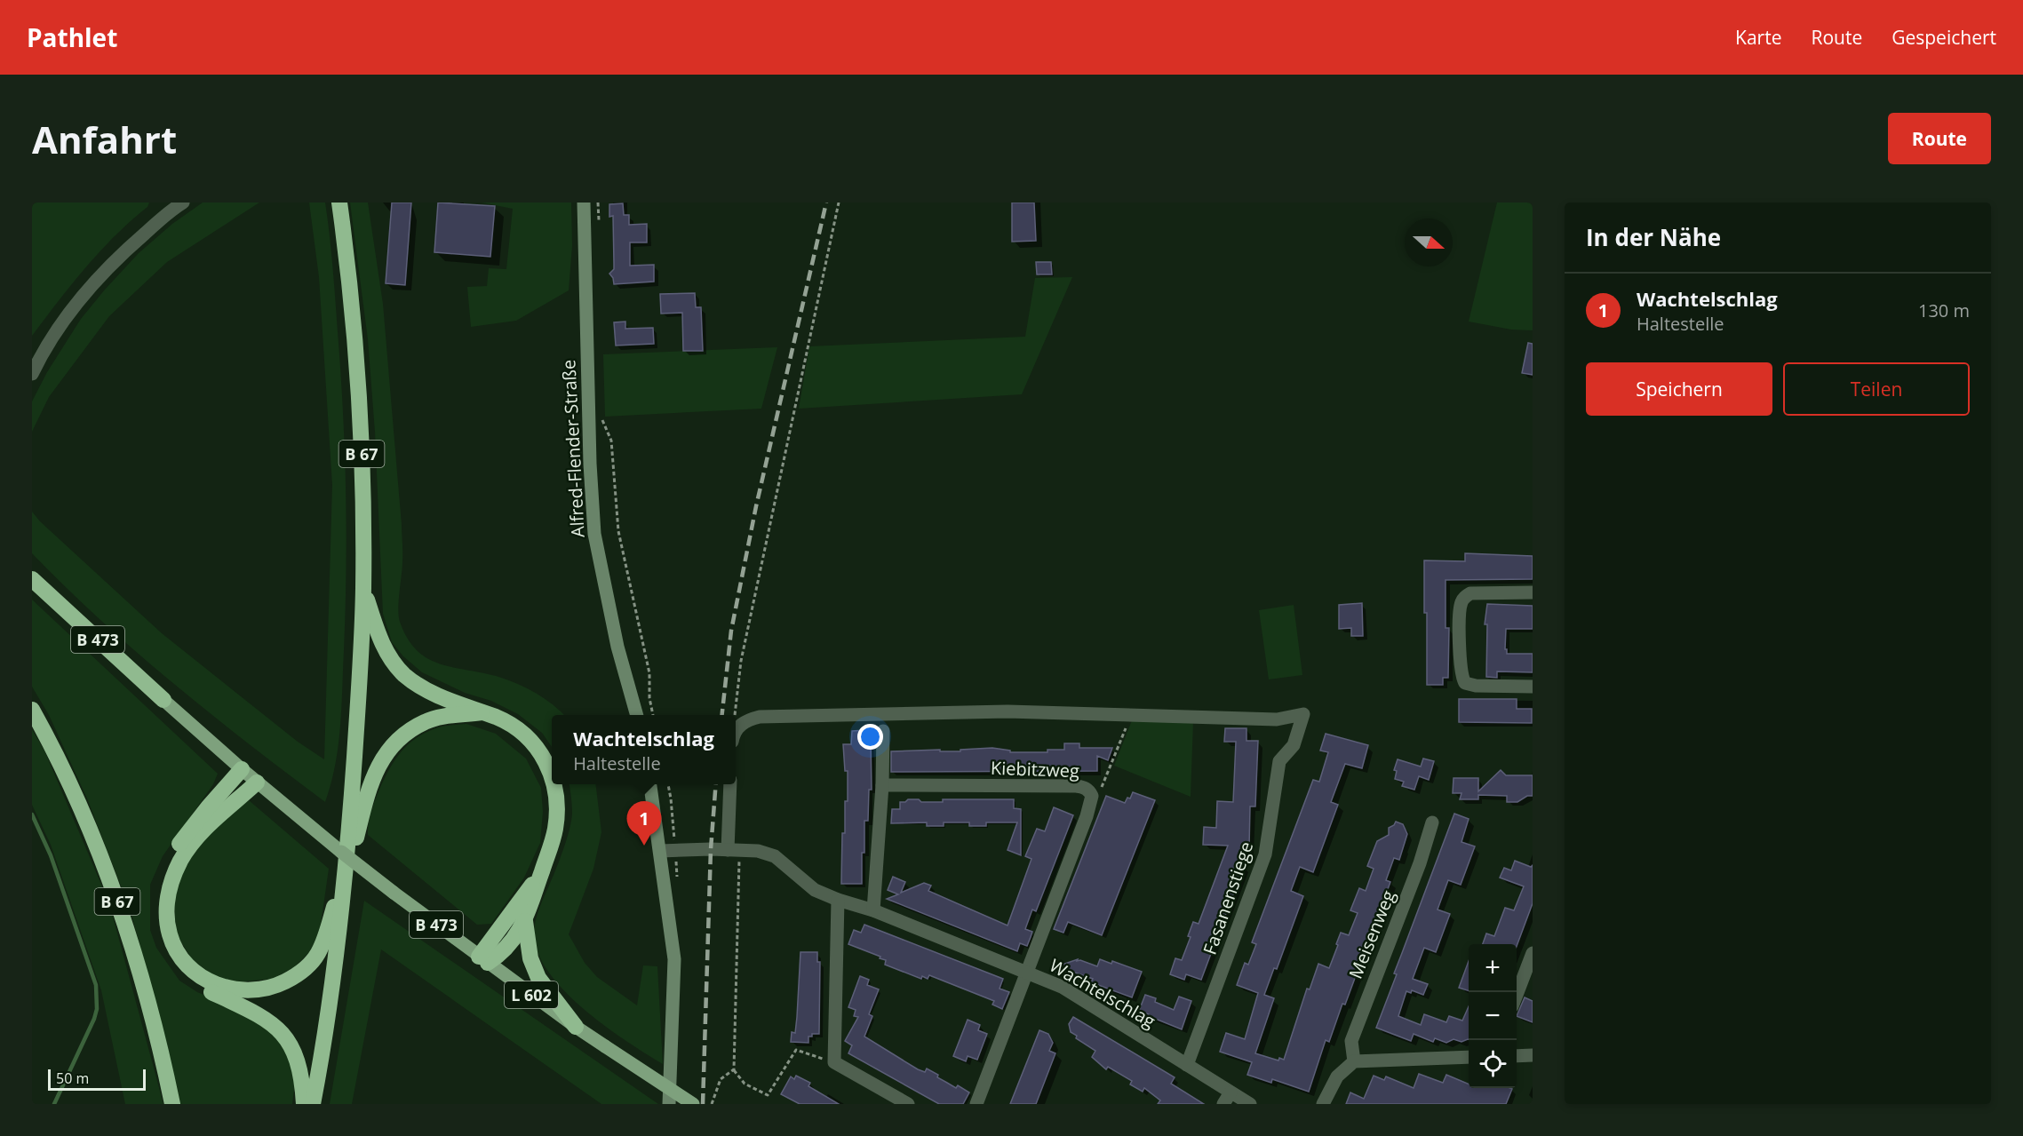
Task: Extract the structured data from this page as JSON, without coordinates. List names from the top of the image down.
{
  "streets": {
    "highway": ["B 67", "B 473"],
    "main road": ["L 602"],
    "street": [
      "Alfred-Flender-Straße",
      "Kiebitzweg",
      "Fasanenstiege",
      "Meisenweg",
      "Wachtelschlag"
    ]
  },
  "crossings": [
    ["B 473", "L 602"],
    ["Kiebitzweg", "Wachtelschlag"],
    ["Fasanenstiege", "Wachtelschlag"]
  ],
  "scale_bar": "50 m",
  "north": "right",
  "page": {
    "header": "Pathlet",
    "nav": ["Karte", "Route", "Gespeichert"],
    "buttons": [
      "Route",
      ["Speichern", "Teilen"]
    ],
    "title": "Anfahrt",
    "heading": "In der Nähe",
    "list": [
      {
        "mark": "1",
        "name": "Wachtelschlag",
        "note": "Haltestelle",
        "value": "130 m"
      }
    ],
    "popup": ["Wachtelschlag", "Haltestelle"],
    "pins": "1",
    "map_buttons": ["+", "−"],
    "scale": "50 m"
  }
}
